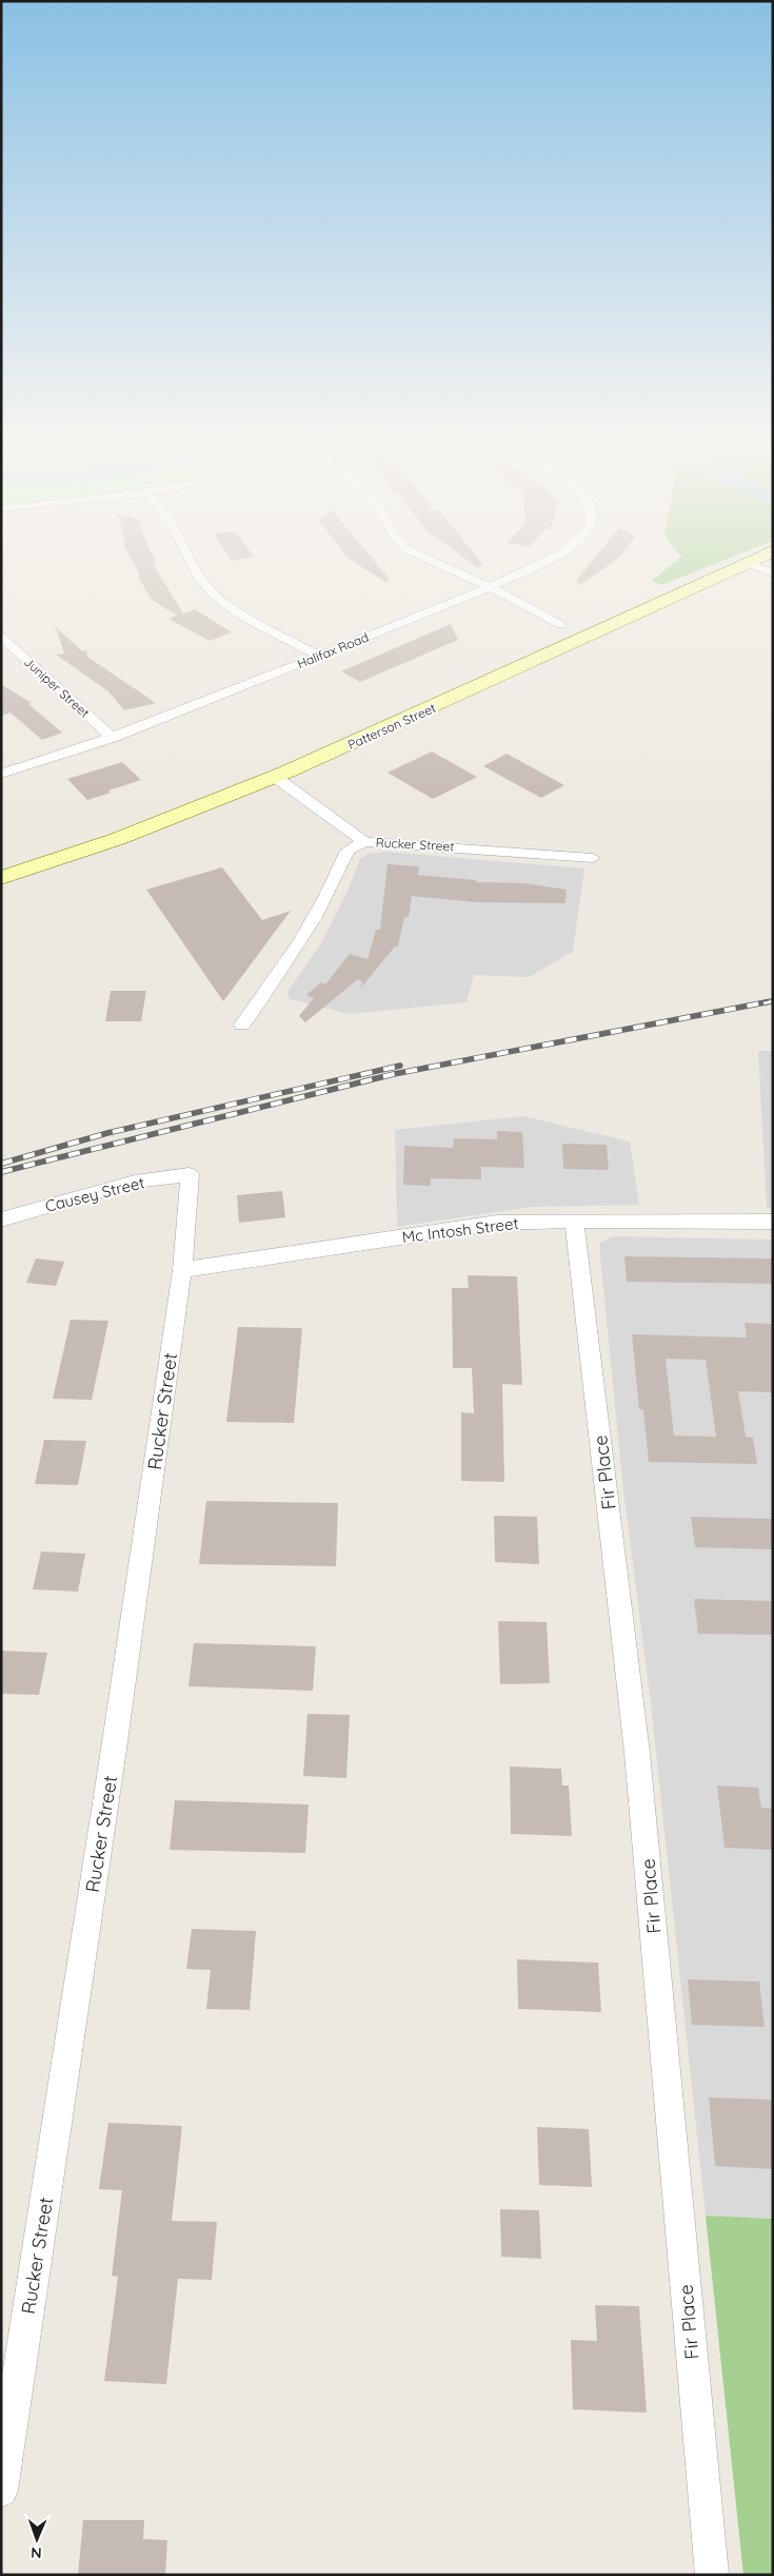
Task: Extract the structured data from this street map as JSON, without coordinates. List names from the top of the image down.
{
  "streets": {
    "main road": ["Patterson Street"],
    "street": [
      "Halifax Road",
      "Juniper Street",
      "Rucker Street",
      "Causey Street",
      "Mc Intosh Street",
      "Fir Place"
    ]
  },
  "crossings": [
    ["Halifax Road", "Juniper Street"],
    ["Rucker Street", "Causey Street"],
    ["Rucker Street", "Mc Intosh Street"],
    ["Mc Intosh Street", "Fir Place"]
  ],
  "north": "bottom"
}
